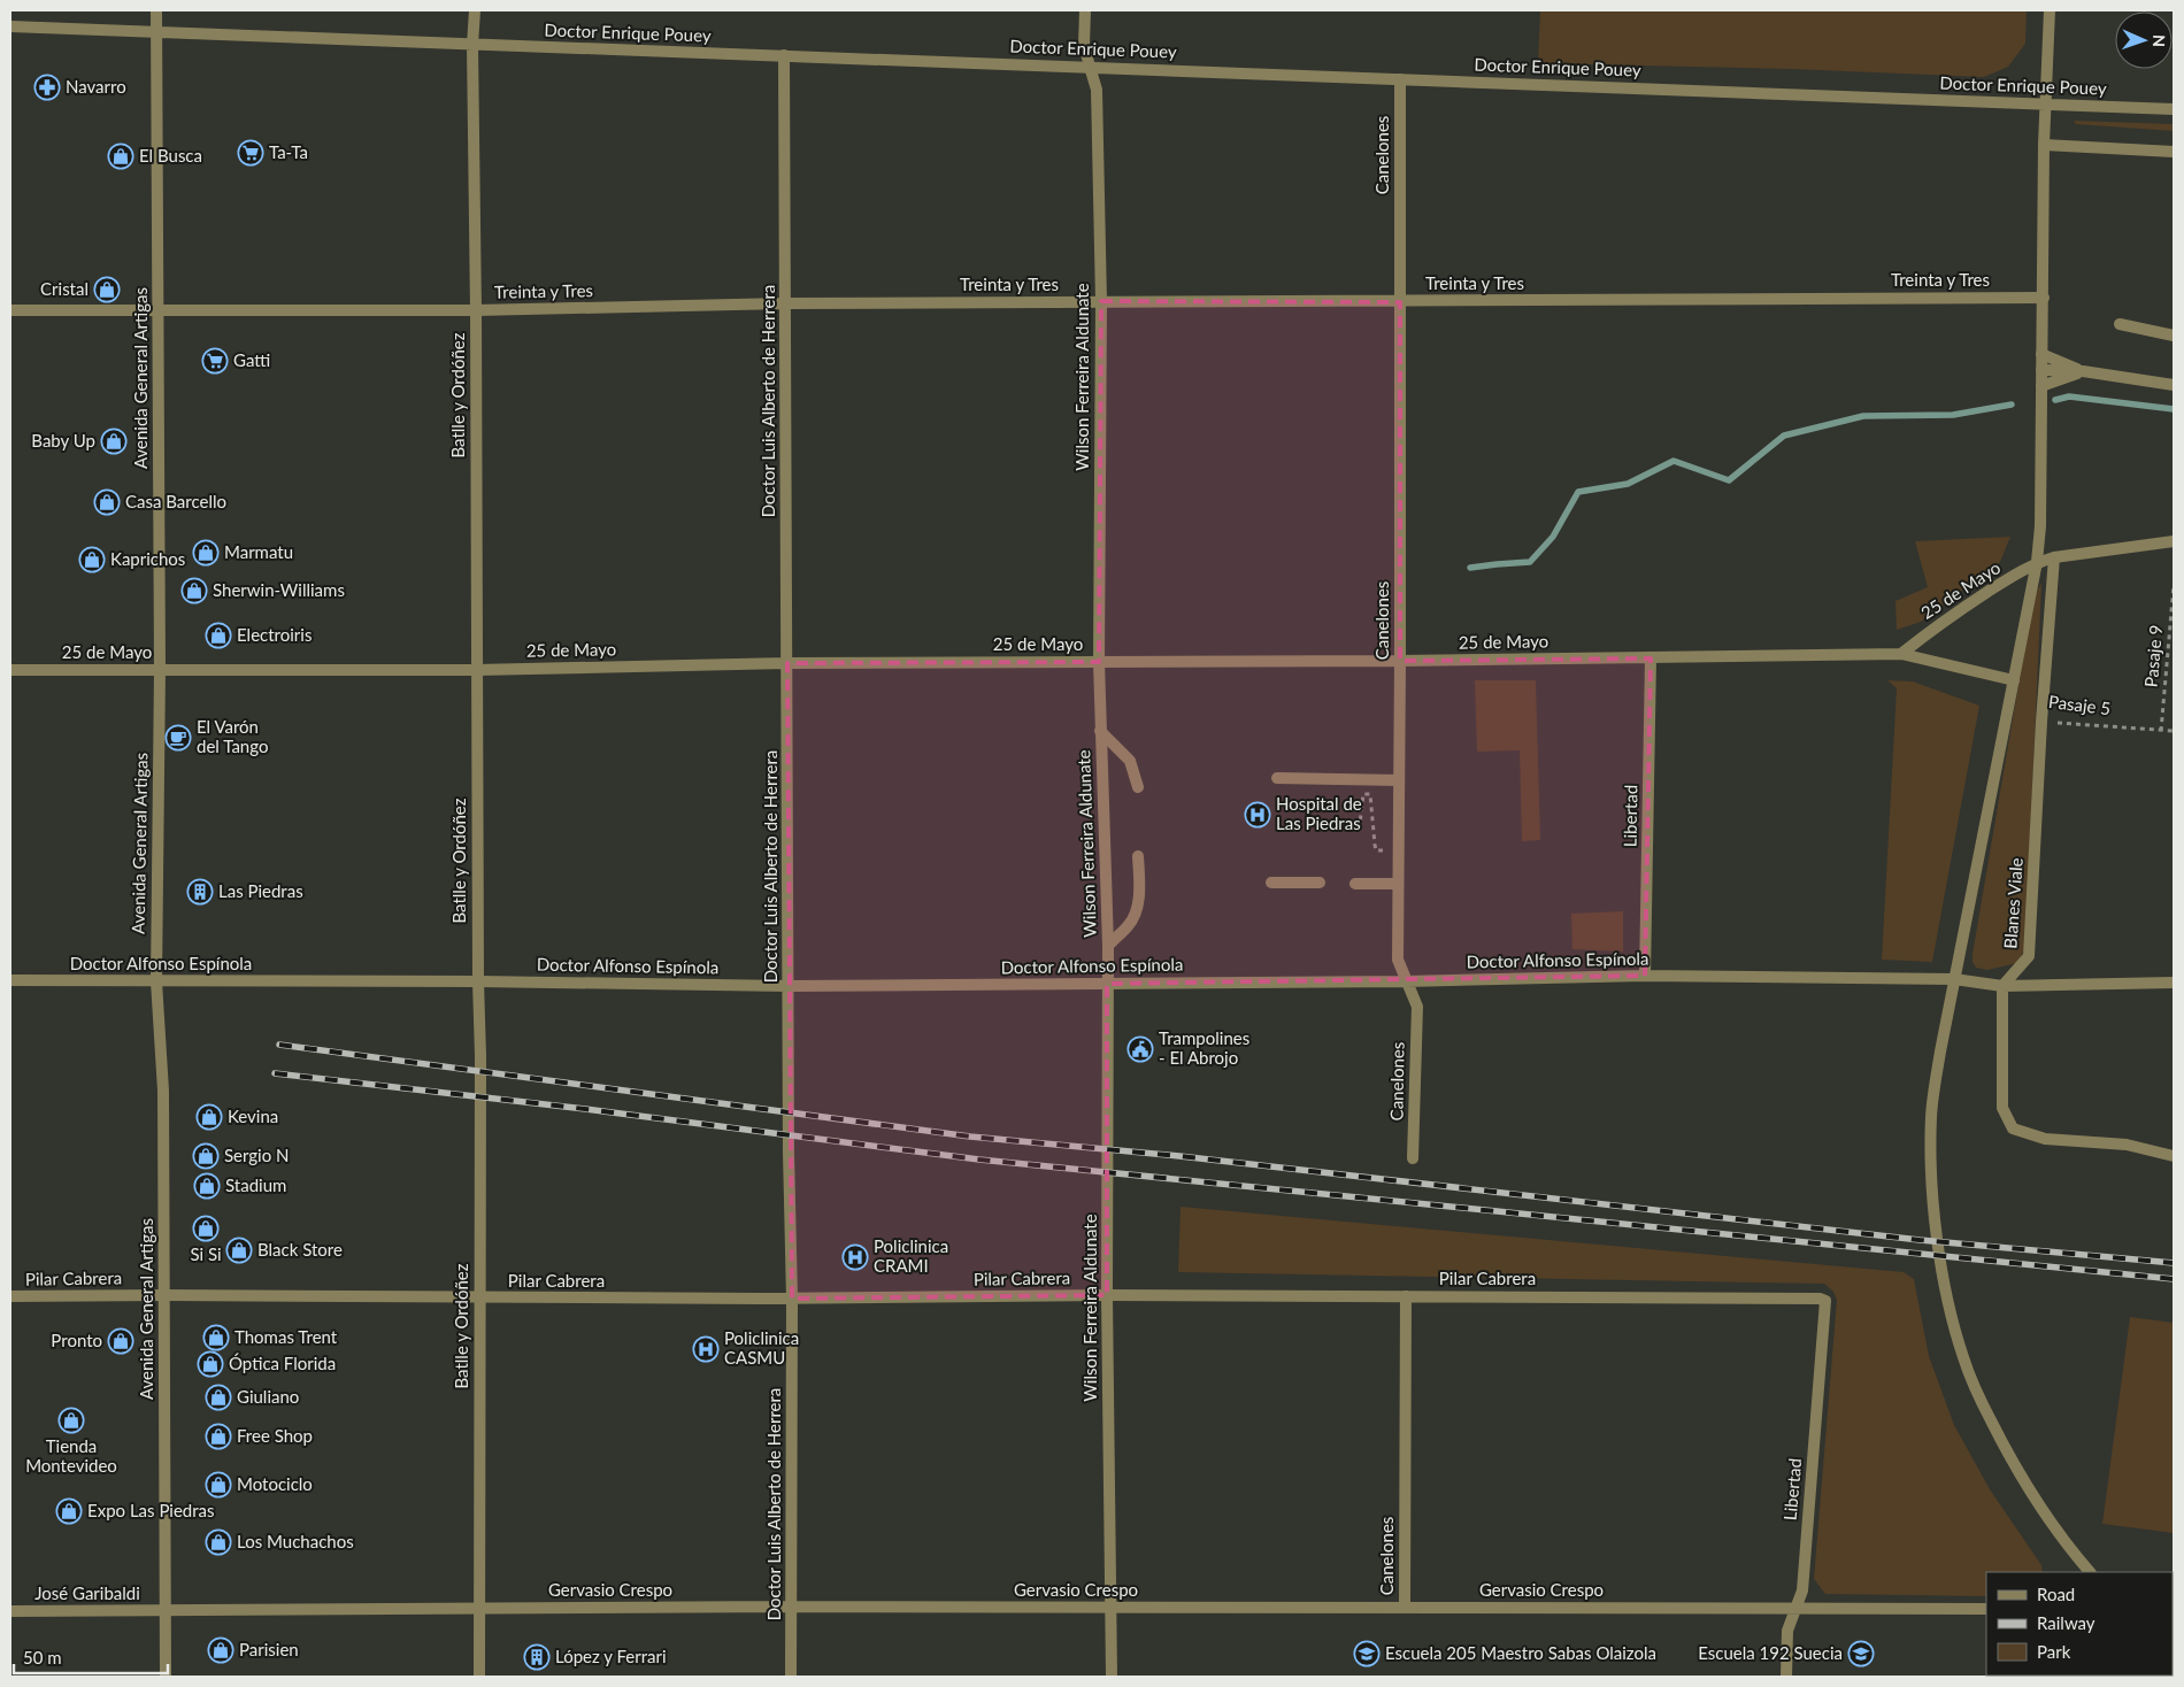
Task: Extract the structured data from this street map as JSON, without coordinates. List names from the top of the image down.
{
  "streets": {
    "street": [
      "Doctor Enrique Pouey",
      "Canelones",
      "Treinta y Tres",
      "Wilson Ferreira Aldunate",
      "Avenida General Artigas",
      "Batlle y Ordóñez",
      "Doctor Luis Alberto de Herrera",
      "25 de Mayo",
      "Libertad",
      "Blanes Viale",
      "Doctor Alfonso Espínola",
      "Pilar Cabrera",
      "Gervasio Crespo",
      "José Garibaldi"
    ],
    "path": ["Pasaje 9", "Pasaje 5"]
  },
  "crossings": [
    ["Doctor Enrique Pouey", "Canelones"],
    ["Doctor Enrique Pouey", "Wilson Ferreira Aldunate"],
    ["Doctor Enrique Pouey", "Avenida General Artigas"],
    ["Doctor Enrique Pouey", "Batlle y Ordóñez"],
    ["Doctor Enrique Pouey", "Doctor Luis Alberto de Herrera"],
    ["Canelones", "Treinta y Tres"],
    ["Canelones", "25 de Mayo"],
    ["Canelones", "Doctor Alfonso Espínola"],
    ["Canelones", "Pilar Cabrera"],
    ["Canelones", "Gervasio Crespo"],
    ["Treinta y Tres", "Wilson Ferreira Aldunate"],
    ["Treinta y Tres", "Avenida General Artigas"],
    ["Treinta y Tres", "Batlle y Ordóñez"],
    ["Treinta y Tres", "Doctor Luis Alberto de Herrera"],
    ["Wilson Ferreira Aldunate", "25 de Mayo"],
    ["Wilson Ferreira Aldunate", "Doctor Alfonso Espínola"],
    ["Wilson Ferreira Aldunate", "Pilar Cabrera"],
    ["Wilson Ferreira Aldunate", "Gervasio Crespo"],
    ["Avenida General Artigas", "25 de Mayo"],
    ["Avenida General Artigas", "Doctor Alfonso Espínola"],
    ["Avenida General Artigas", "Pilar Cabrera"],
    ["Avenida General Artigas", "Gervasio Crespo"],
    ["Avenida General Artigas", "José Garibaldi"],
    ["Batlle y Ordóñez", "25 de Mayo"],
    ["Batlle y Ordóñez", "Doctor Alfonso Espínola"],
    ["Batlle y Ordóñez", "Pilar Cabrera"],
    ["Batlle y Ordóñez", "Gervasio Crespo"],
    ["Doctor Luis Alberto de Herrera", "25 de Mayo"],
    ["Doctor Luis Alberto de Herrera", "Doctor Alfonso Espínola"],
    ["Doctor Luis Alberto de Herrera", "Pilar Cabrera"],
    ["Doctor Luis Alberto de Herrera", "Gervasio Crespo"],
    ["25 de Mayo", "Libertad"],
    ["Pasaje 9", "Pasaje 5"],
    ["Pasaje 5", "Blanes Viale"],
    ["Libertad", "Doctor Alfonso Espínola"],
    ["Libertad", "Pilar Cabrera"],
    ["Libertad", "Gervasio Crespo"],
    ["Blanes Viale", "Doctor Alfonso Espínola"],
    ["Gervasio Crespo", "José Garibaldi"]
  ],
  "places": {
    "pharmacy": ["Navarro"],
    "supermarket": ["Ta-Ta", "Gatti"],
    "shop": [
      "El Busca",
      "Cristal",
      "Baby Up",
      "Casa Barcello",
      "Marmatu",
      "Kaprichos",
      "Sherwin-Williams",
      "Electroiris",
      "Kevina",
      "Sergio N",
      "Stadium",
      "Si Si",
      "Black Store",
      "Thomas Trent",
      "Pronto",
      "Óptica Florida",
      "Giuliano",
      "Tienda Montevideo",
      "Free Shop",
      "Motociclo",
      "Expo Las Piedras",
      "Los Muchachos",
      "Parisien"
    ],
    "cafe": ["El Varón del Tango"],
    "hospital": ["Hospital de Las Piedras", "Policlinica CRAMI", "Policlinica CASMU"],
    "building": ["Las Piedras", "López y Ferrari"],
    "public building": ["Trampolines - El Abrojo"],
    "school or university": ["Escuela 205 Maestro Sabas Olaizola", "Escuela 192 Suecia"]
  },
  "legend": ["Road", "Railway", "Park"],
  "scale_bar": "50 m",
  "north": "right"
}
